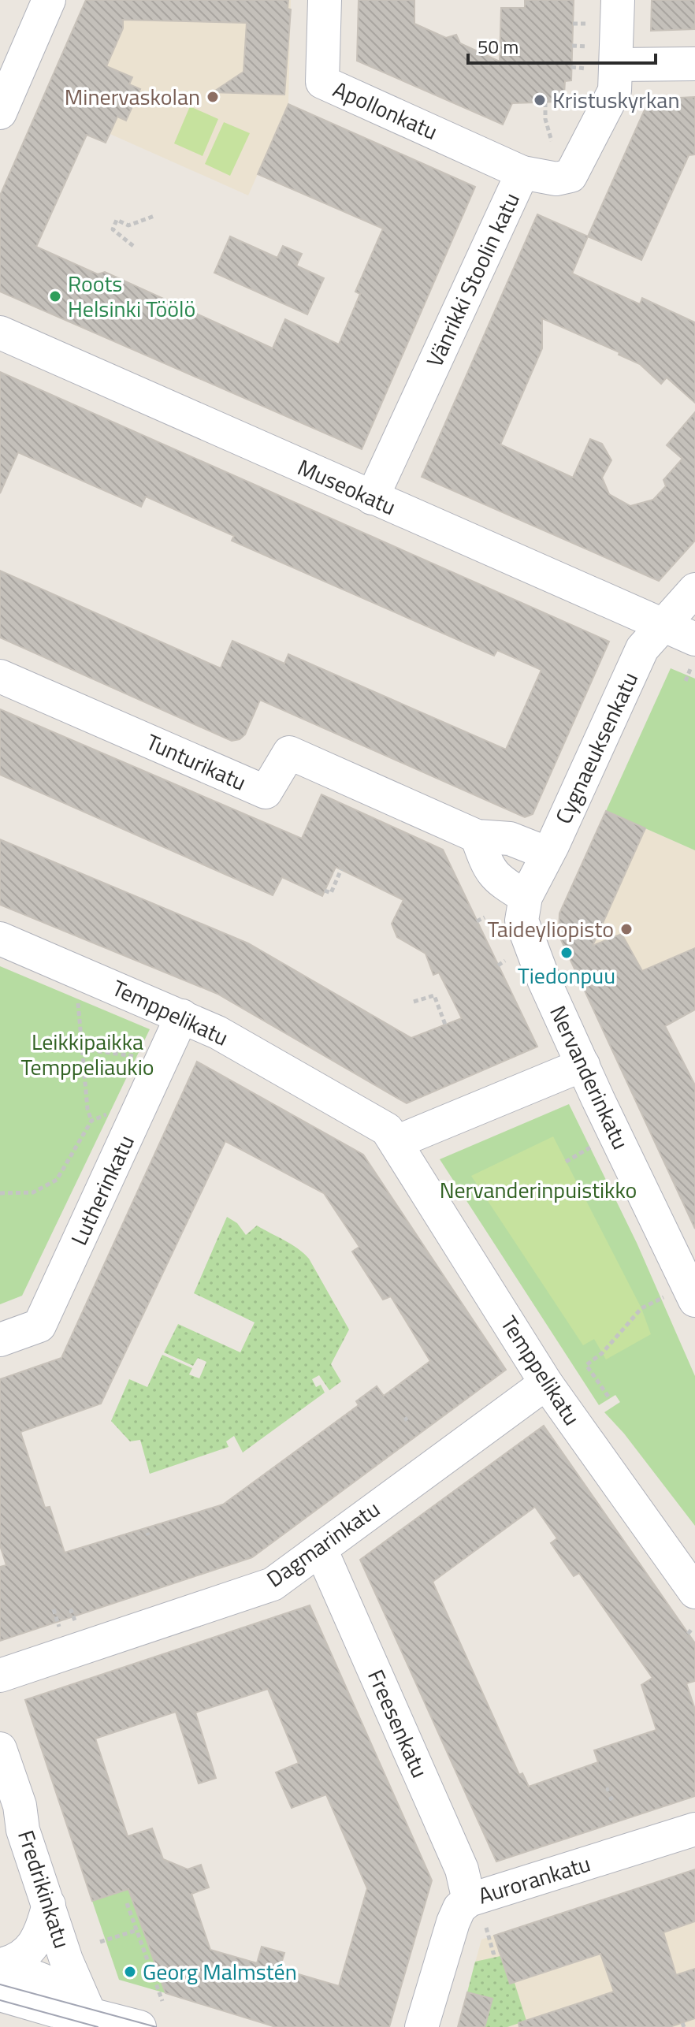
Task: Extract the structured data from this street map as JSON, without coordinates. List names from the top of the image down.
{
  "streets": {
    "street": [
      "Apollonkatu",
      "Vänrikki Stoolin katu",
      "Museokatu",
      "Cygnaeuksenkatu",
      "Tunturikatu",
      "Temppelikatu",
      "Nervanderinkatu",
      "Lutherinkatu",
      "Dagmarinkatu",
      "Freesenkatu",
      "Aurorankatu",
      "Fredrikinkatu"
    ]
  },
  "crossings": [
    ["Apollonkatu", "Vänrikki Stoolin katu"],
    ["Vänrikki Stoolin katu", "Museokatu"],
    ["Museokatu", "Cygnaeuksenkatu"],
    ["Cygnaeuksenkatu", "Tunturikatu"],
    ["Cygnaeuksenkatu", "Nervanderinkatu"],
    ["Temppelikatu", "Lutherinkatu"],
    ["Temppelikatu", "Dagmarinkatu"],
    ["Dagmarinkatu", "Freesenkatu"],
    ["Freesenkatu", "Aurorankatu"]
  ],
  "parks": ["Leikkipaikka Temppeliaukio", "Nervanderinpuistikko"],
  "places": [
    "Minervaskolan",
    "Kristuskyrkan",
    "Roots Helsinki Töölö",
    "Taideyliopisto",
    "Tiedonpuu",
    "Georg Malmstén"
  ],
  "scale_bar": "50 m"
}
